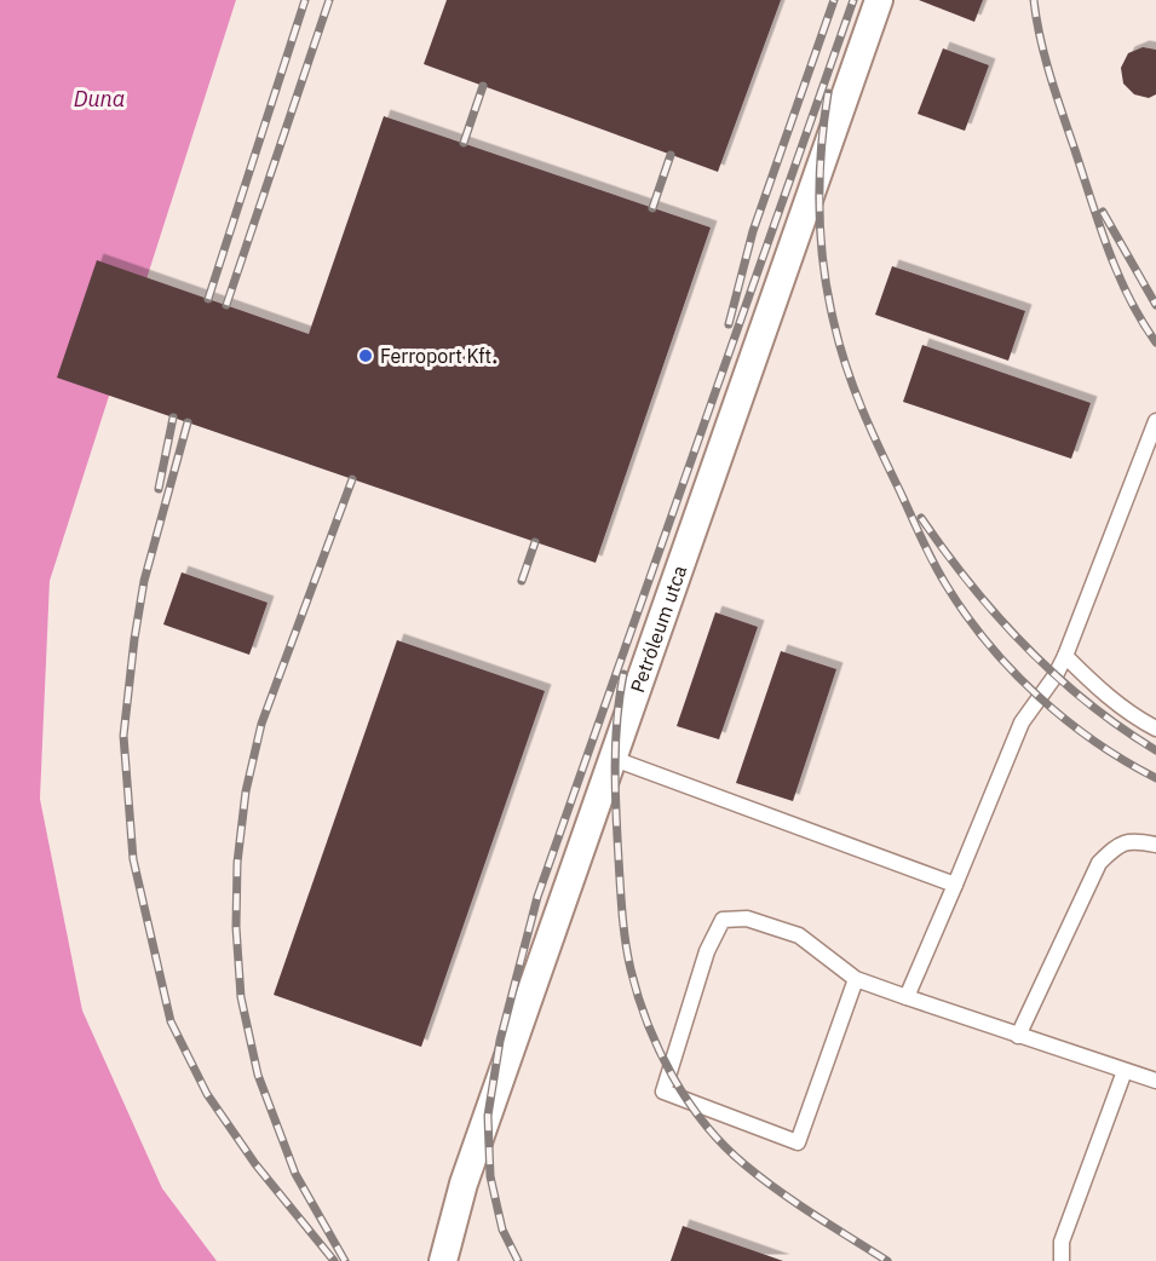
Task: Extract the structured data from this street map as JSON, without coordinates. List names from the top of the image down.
{
  "streets": {
    "street": ["Petróleum utca"]
  },
  "water": ["Duna"],
  "places": ["Ferroport Kft."]
}
